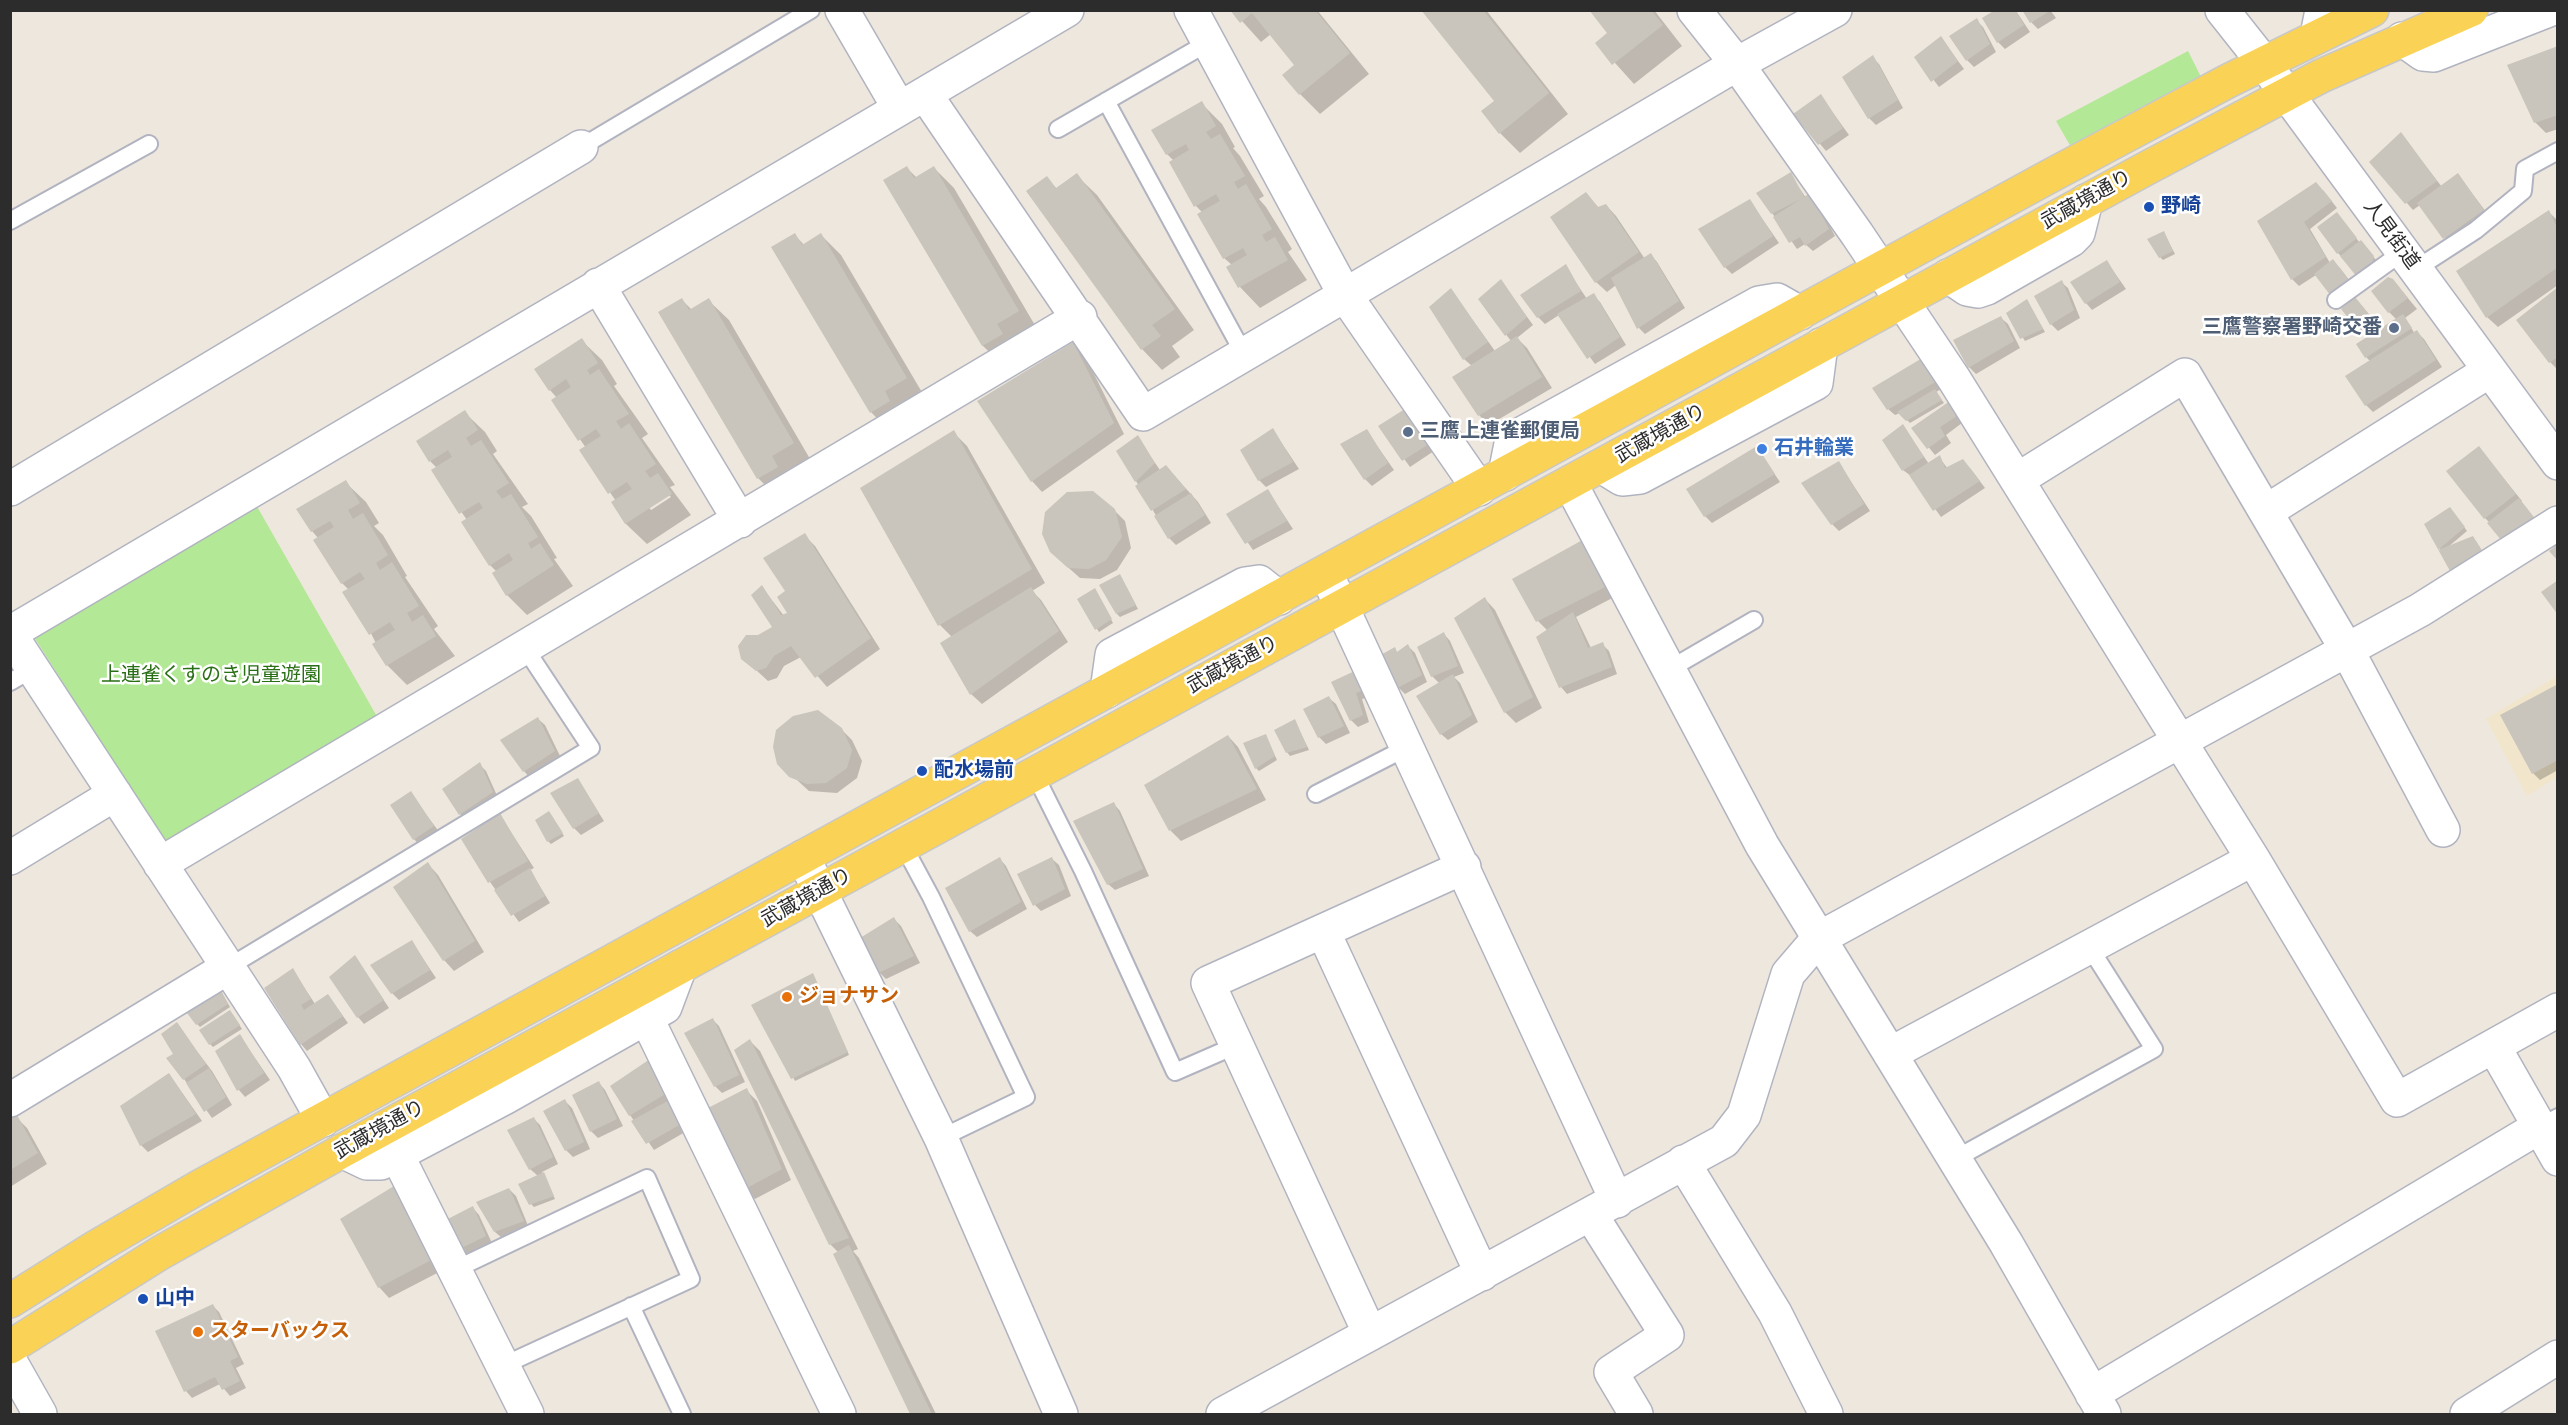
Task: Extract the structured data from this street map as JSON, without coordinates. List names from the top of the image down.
{
  "streets": {
    "main road": ["武蔵境通り"],
    "street": ["人見街道"]
  },
  "crossings": [
    ["武蔵境通り", "人見街道"]
  ],
  "parks": ["上連雀くすのき児童遊園"],
  "places": [
    "野崎",
    "三鷹警察署野崎交番",
    "三鷹上連雀郵便局",
    "石井輪業",
    "配水場前",
    "ジョナサン",
    "山中",
    "スターバックス"
  ]
}
